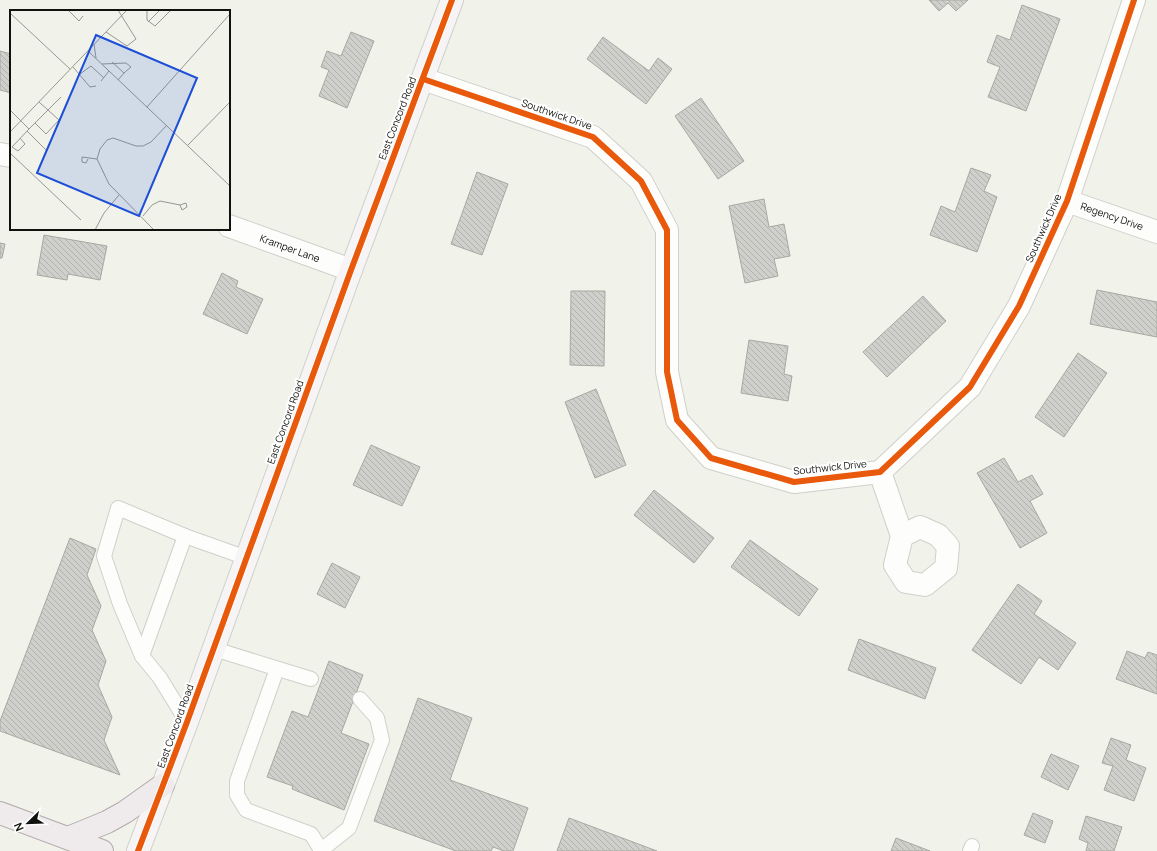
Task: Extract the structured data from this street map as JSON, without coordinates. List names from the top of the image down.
{
  "streets": {
    "street": [
      "Southwick Drive",
      "East Concord Road",
      "Regency Drive",
      "Kramper Lane"
    ]
  },
  "crossings": [
    ["Southwick Drive", "East Concord Road"],
    ["Southwick Drive", "Regency Drive"],
    ["East Concord Road", "Kramper Lane"]
  ],
  "north": "bottom left"
}
